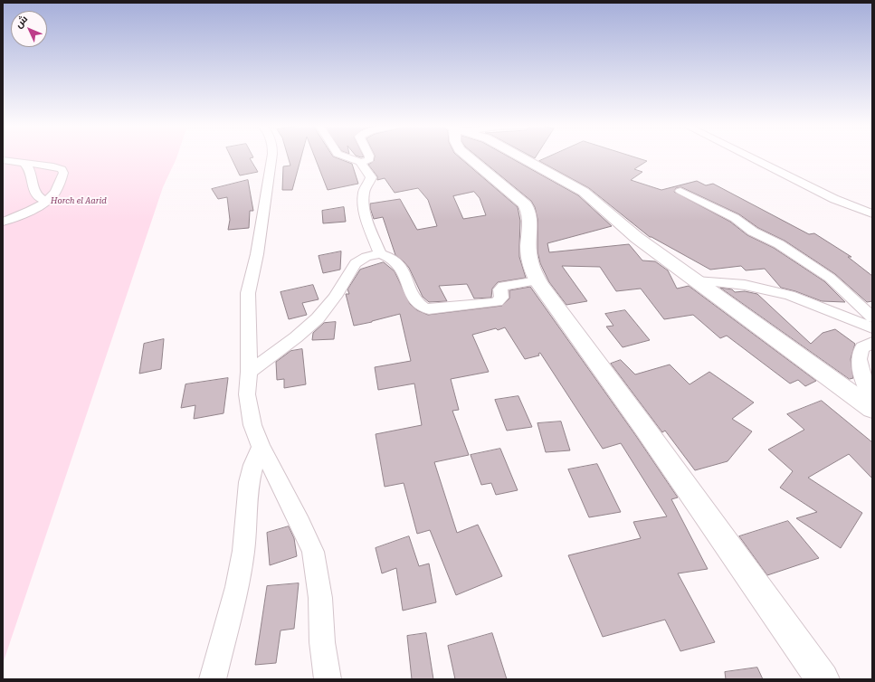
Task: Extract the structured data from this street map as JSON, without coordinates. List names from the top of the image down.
{
  "parks": ["Horch el Aarid"],
  "north": "top left"
}
